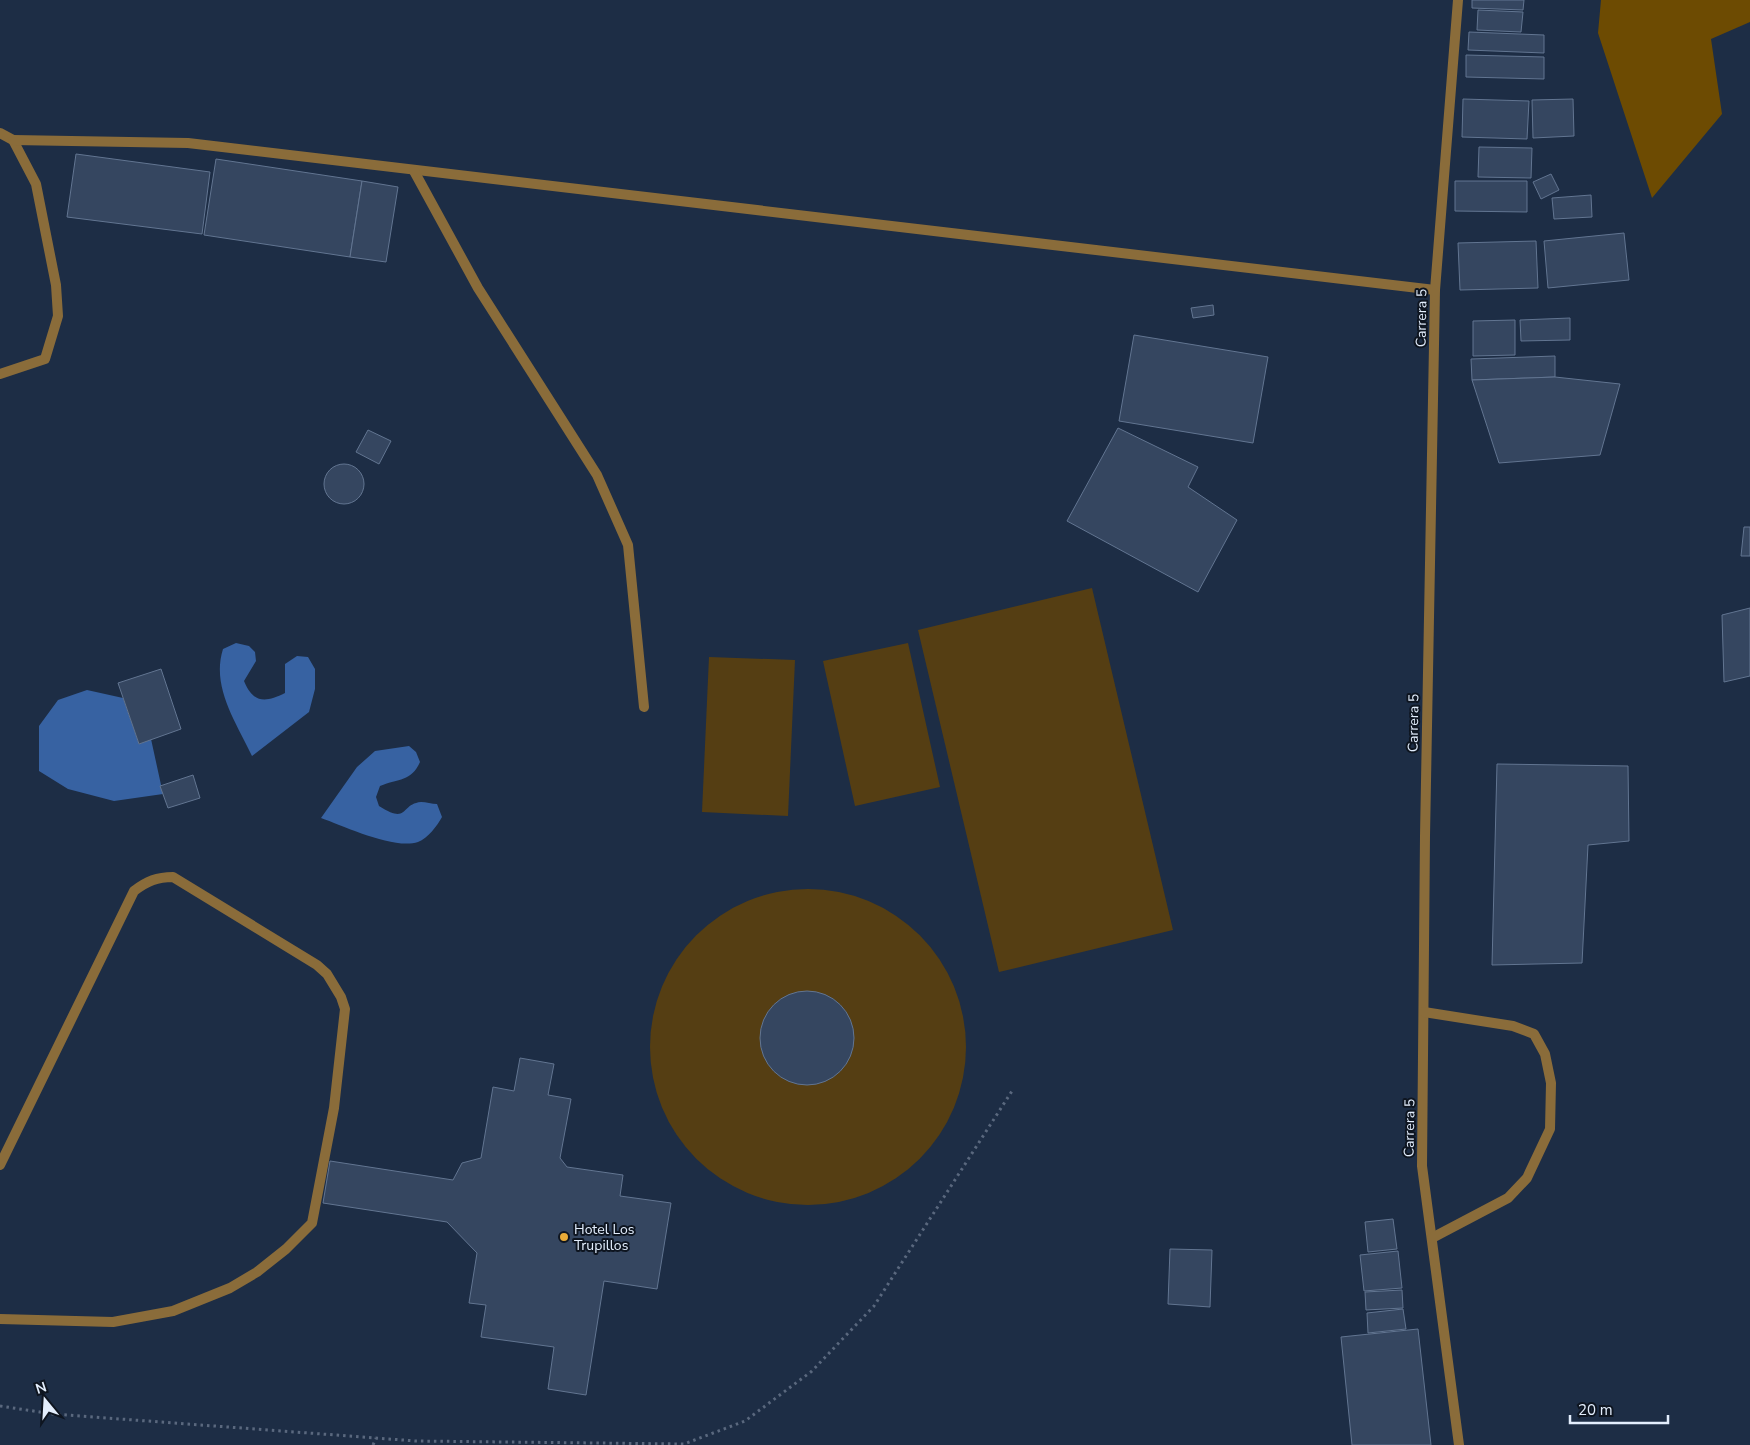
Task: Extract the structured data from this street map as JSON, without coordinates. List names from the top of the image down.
{
  "streets": {
    "street": ["Carrera 5"]
  },
  "places": ["Hotel Los Trupillos"],
  "scale_bar": "20 m",
  "north": "top"
}
